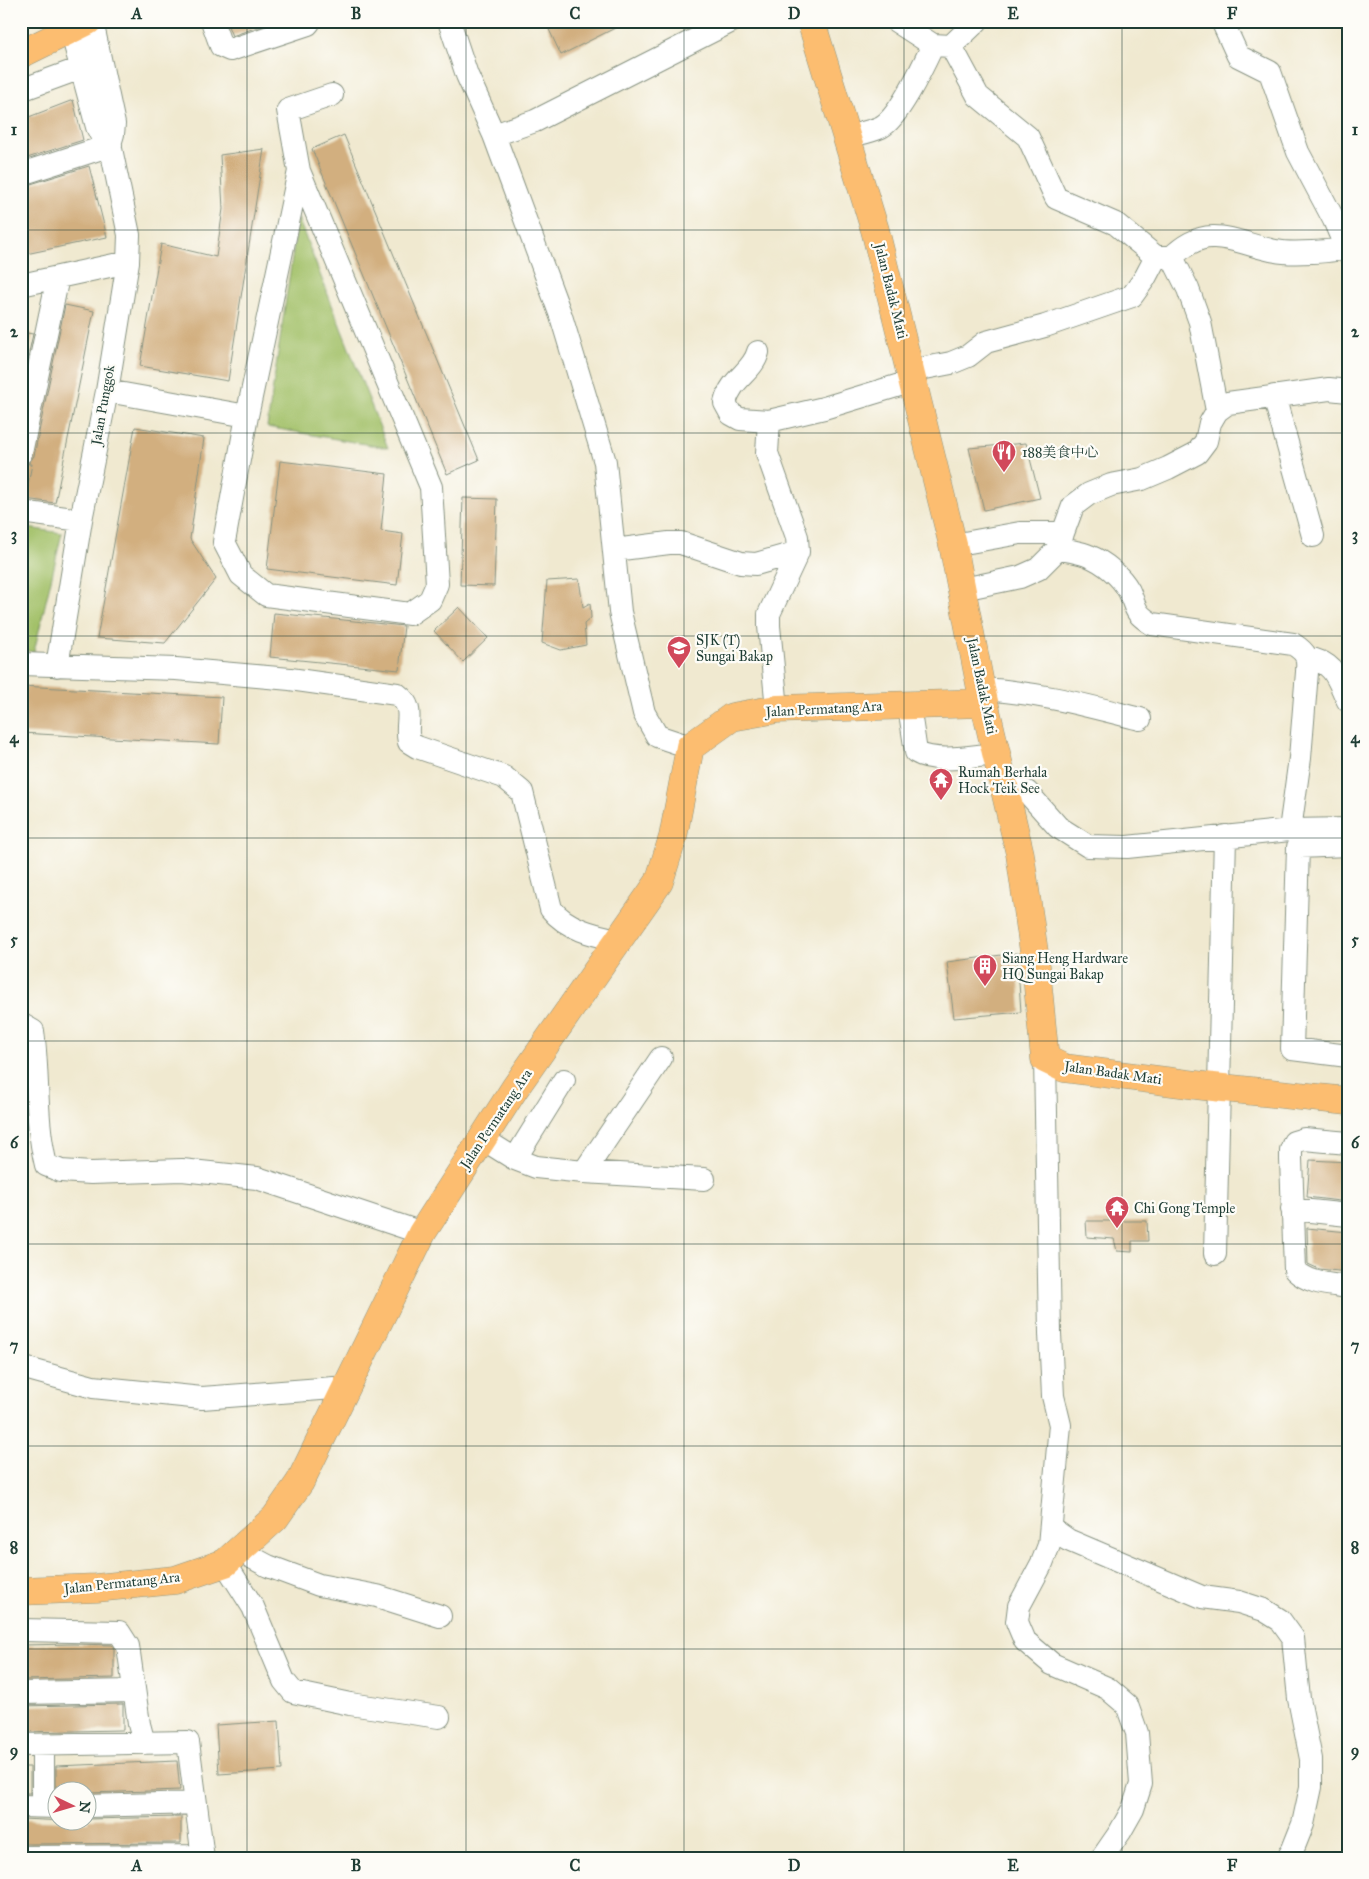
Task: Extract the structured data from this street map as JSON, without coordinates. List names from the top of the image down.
{
  "streets": {
    "main road": ["Jalan Badak Mati", "Jalan Permatang Ara"],
    "street": ["Jalan Punggok"]
  },
  "crossings": [
    ["Jalan Badak Mati", "Jalan Permatang Ara"]
  ],
  "places": {
    "restaurant": ["188美食中心"],
    "school or university": ["SJK (T) Sungai Bakap"],
    "temple": ["Rumah Berhala Hock Teik See", "Chi Gong Temple"],
    "building": ["Siang Heng Hardware HQ Sungai Bakap"]
  },
  "north": "right",
  "grid": {
    "columns": [
      "A",
      "B",
      "C",
      "D",
      "E",
      "F"
    ],
    "rows": [
      "1",
      "2",
      "3",
      "4",
      "5",
      "6",
      "7",
      "8",
      "9"
    ]
  }
}
